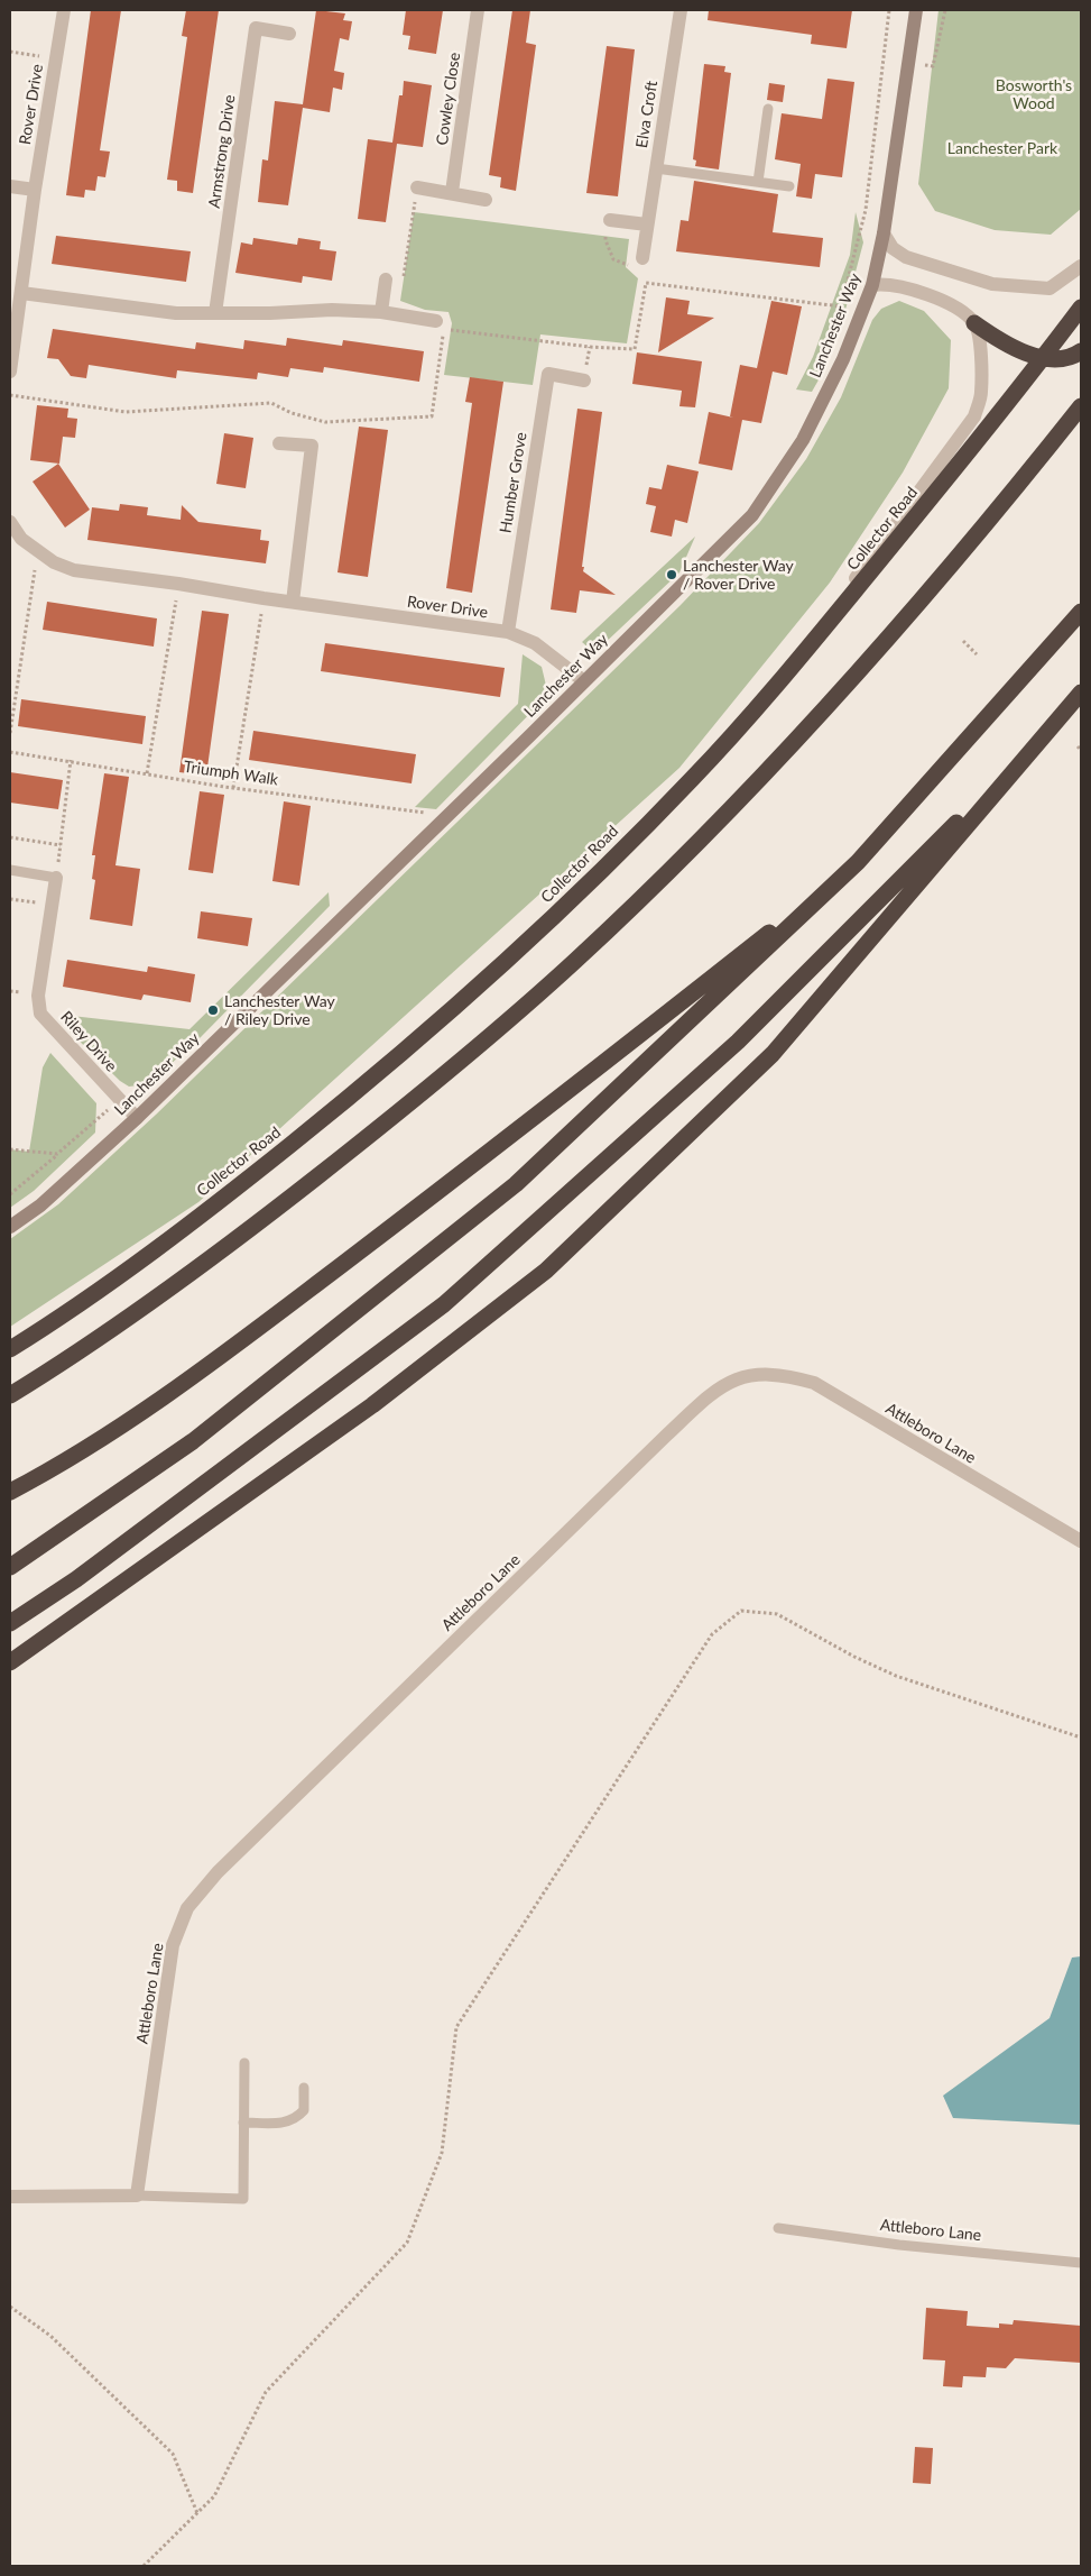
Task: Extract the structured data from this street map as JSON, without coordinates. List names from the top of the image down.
{
  "streets": {
    "highway": ["Collector Road"],
    "street": [
      "Cowley Close",
      "Rover Drive",
      "Elva Croft",
      "Armstrong Drive",
      "Lanchester Way",
      "Humber Grove",
      "Riley Drive",
      "Attleboro Lane"
    ],
    "path": ["Triumph Walk"]
  },
  "crossings": [
    ["Rover Drive", "Lanchester Way"],
    ["Rover Drive", "Humber Grove"],
    ["Lanchester Way", "Triumph Walk"],
    ["Lanchester Way", "Riley Drive"]
  ],
  "parks": ["Bosworth's Wood", "Lanchester Park"],
  "places": ["Lanchester Way / Rover Drive", "Lanchester Way / Riley Drive"]
}
